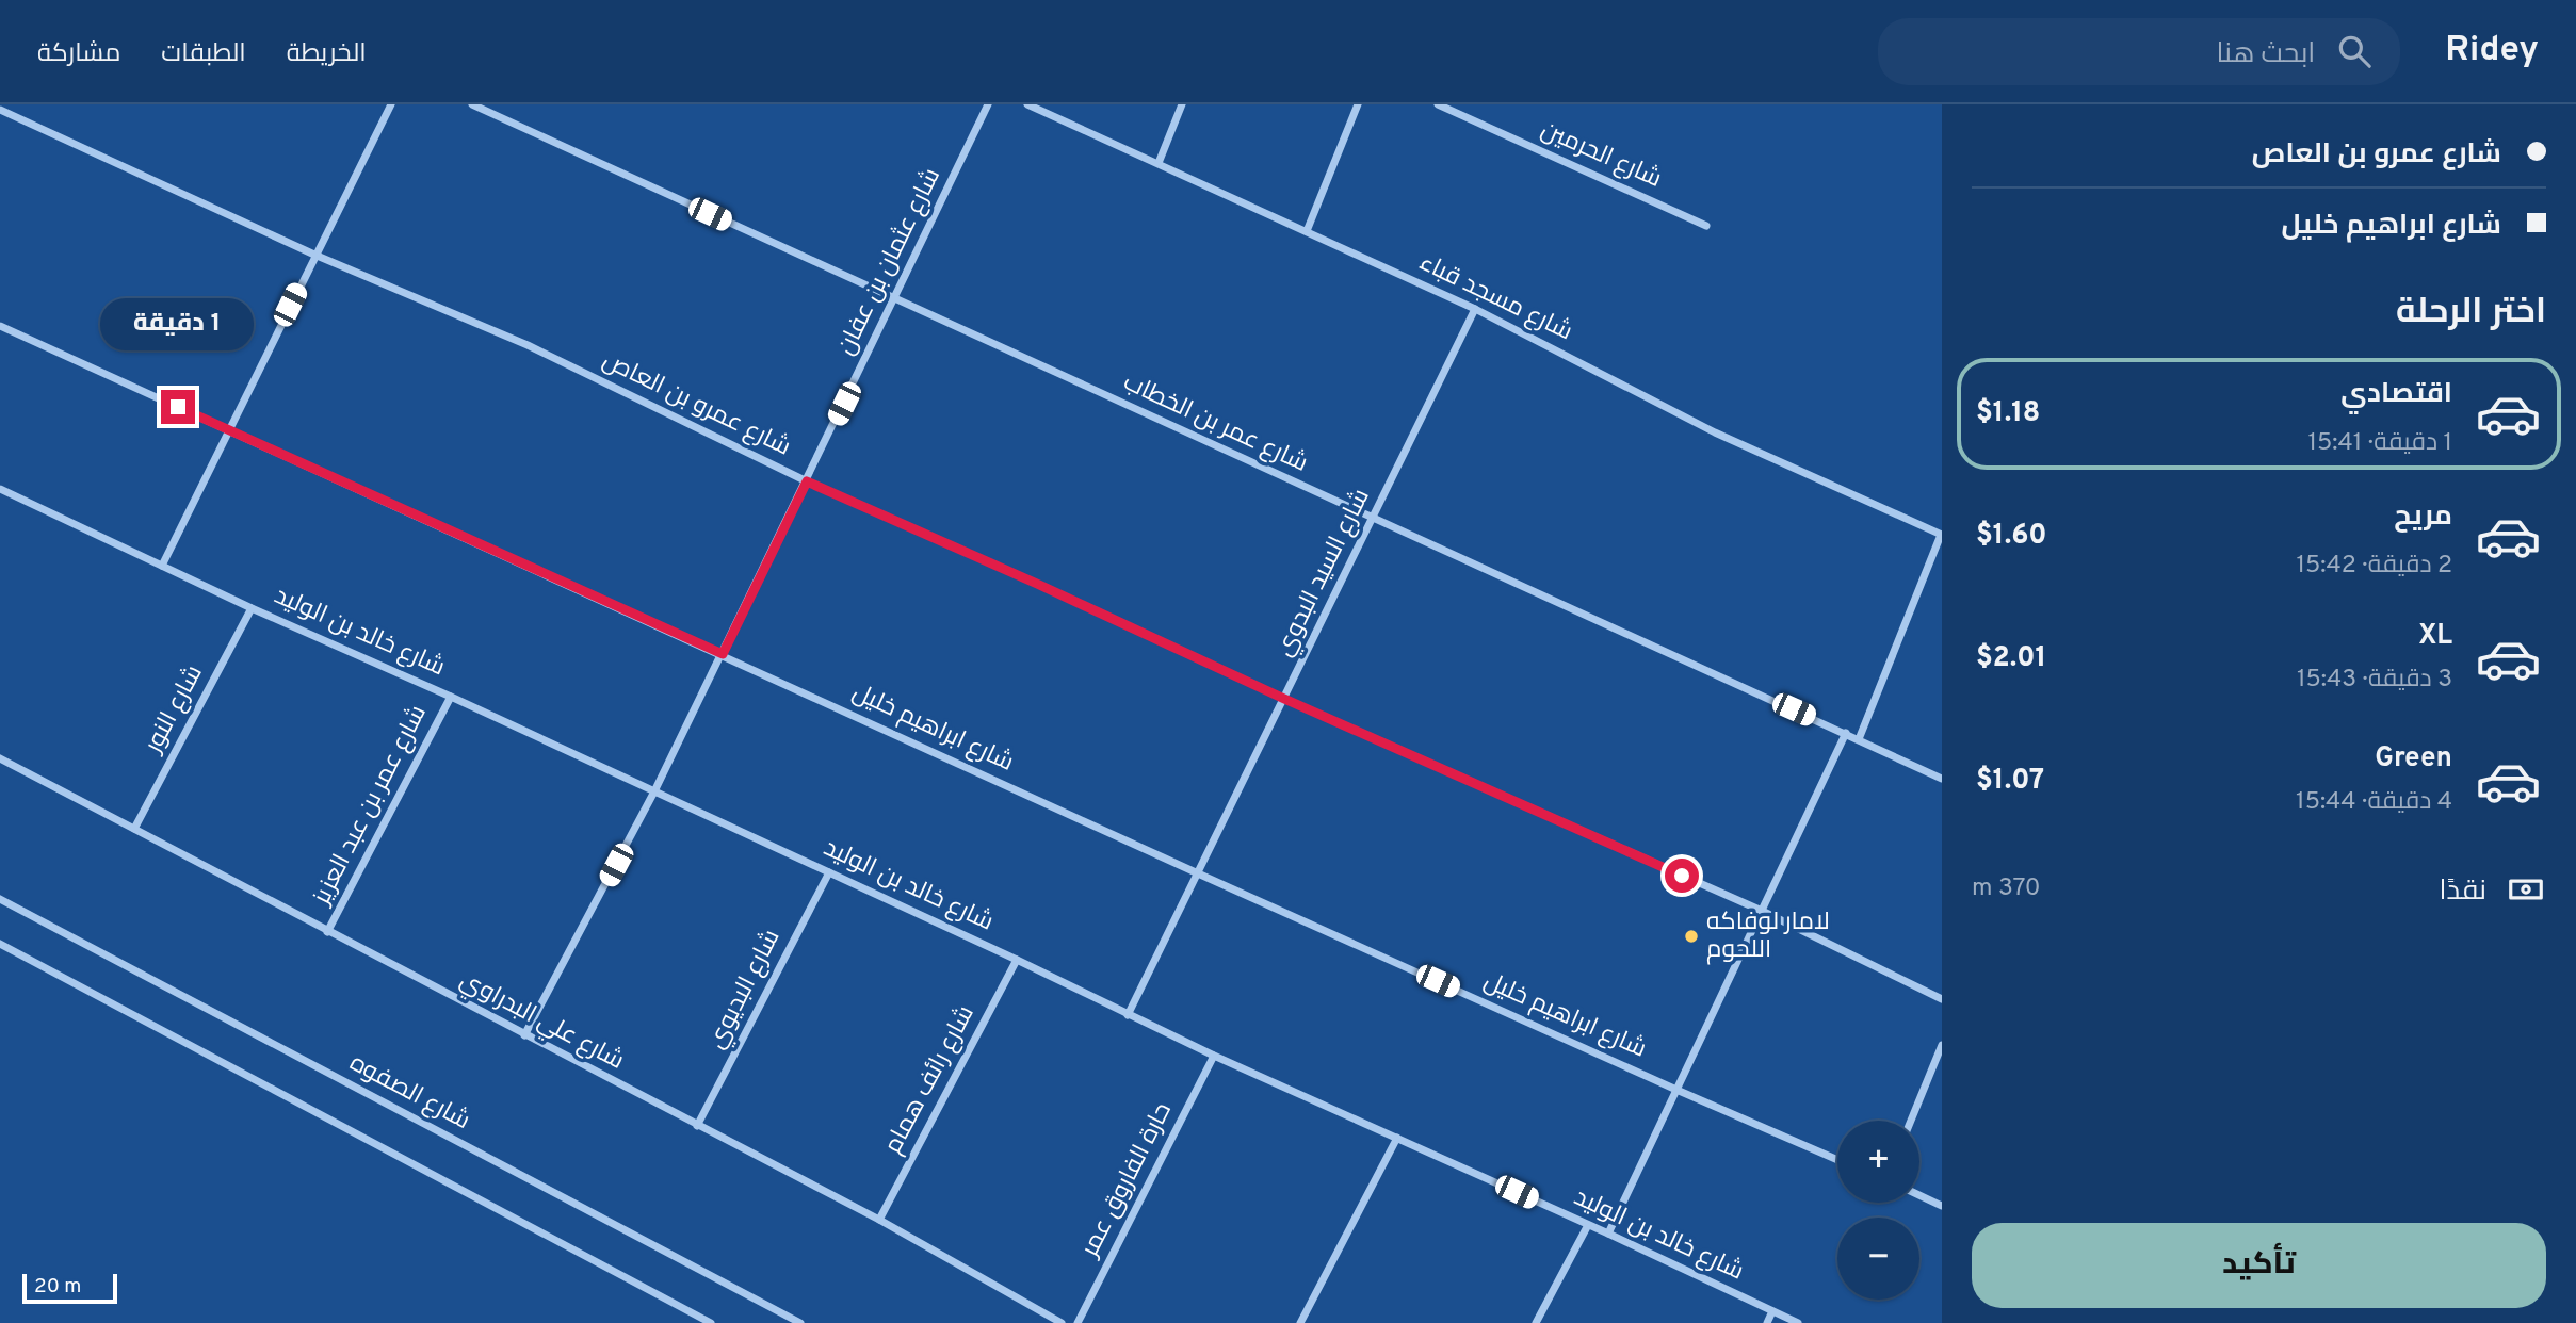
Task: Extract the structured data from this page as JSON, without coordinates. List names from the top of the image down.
{
  "streets": {
    "street": [
      "شارع الحرمين",
      "شارع عثمان بن عفان",
      "شارع مسجد قباء",
      "شارع عمرو بن العاص",
      "شارع عمر بن الخطاب",
      "شارع السيد البدوي",
      "شارع خالد بن الوليد",
      "شارع النور",
      "شارع ابراهيم خليل",
      "شارع عمر بن عبد العزيز",
      "شارع البديوي",
      "شارع علي البدراوي",
      "شارع رائف همام",
      "شارع الصفوه",
      "حارة الفاروق عمر"
    ]
  },
  "crossings": [
    ["شارع عثمان بن عفان", "شارع عمرو بن العاص"],
    ["شارع عثمان بن عفان", "شارع عمر بن الخطاب"],
    ["شارع عثمان بن عفان", "شارع خالد بن الوليد"],
    ["شارع عثمان بن عفان", "شارع ابراهيم خليل"],
    ["شارع عثمان بن عفان", "شارع علي البدراوي"],
    ["شارع مسجد قباء", "شارع السيد البدوي"],
    ["شارع عمرو بن العاص", "شارع السيد البدوي"],
    ["شارع عمر بن الخطاب", "شارع السيد البدوي"],
    ["شارع السيد البدوي", "شارع خالد بن الوليد"],
    ["شارع السيد البدوي", "شارع ابراهيم خليل"],
    ["شارع خالد بن الوليد", "شارع النور"],
    ["شارع خالد بن الوليد", "شارع عمر بن عبد العزيز"],
    ["شارع خالد بن الوليد", "شارع البديوي"],
    ["شارع خالد بن الوليد", "شارع رائف همام"],
    ["شارع خالد بن الوليد", "حارة الفاروق عمر"],
    ["شارع النور", "شارع علي البدراوي"],
    ["شارع عمر بن عبد العزيز", "شارع علي البدراوي"],
    ["شارع البديوي", "شارع علي البدراوي"],
    ["شارع علي البدراوي", "شارع رائف همام"]
  ],
  "places": ["لامار لوفاكه اللحوم"],
  "scale_bar": "20 m",
  "page": {
    "header": "Ridey",
    "search": "ابحث هنا",
    "nav": ["الخريطة", "الطبقات", "مشاركة"],
    "banner": ["شارع عمرو بن العاص", "شارع ابراهيم خليل"],
    "heading": "اختر الرحلة",
    "bubble": "1 دقيقة",
    "list": [
      {
        "name": "اقتصادي",
        "note": "1 دقيقة · 15:41",
        "value": "$1.18"
      },
      {
        "name": "مريح",
        "note": "2 دقيقة · 15:42",
        "value": "$1.60"
      },
      {
        "name": "XL",
        "note": "3 دقيقة · 15:43",
        "value": "$2.01"
      },
      {
        "name": "Green",
        "note": "4 دقيقة · 15:44",
        "value": "$1.07"
      }
    ],
    "pay": ["نقدًا", "370 m"],
    "map_buttons": ["+", "−"],
    "buttons": "تأكيد",
    "scale": "20 m"
  }
}
